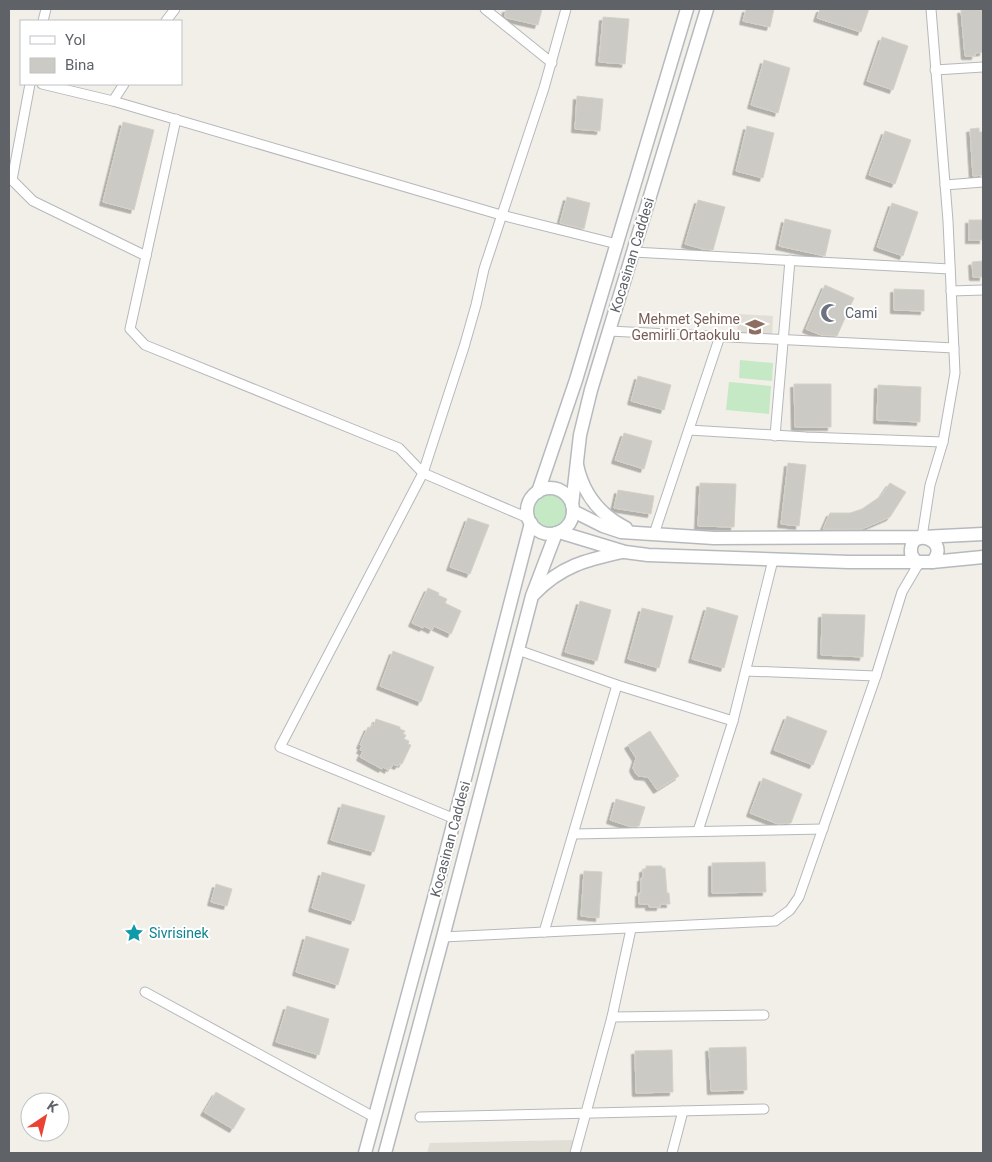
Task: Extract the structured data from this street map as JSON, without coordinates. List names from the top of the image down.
{
  "streets": {
    "main road": ["Kocasinan Caddesi"]
  },
  "places": {
    "mosque": ["Cami"],
    "school or university": ["Mehmet Şehime Gemirli Ortaokulu"],
    "place": ["Sivrisinek"]
  },
  "legend": ["Yol", "Bina"],
  "north": "top right"
}
